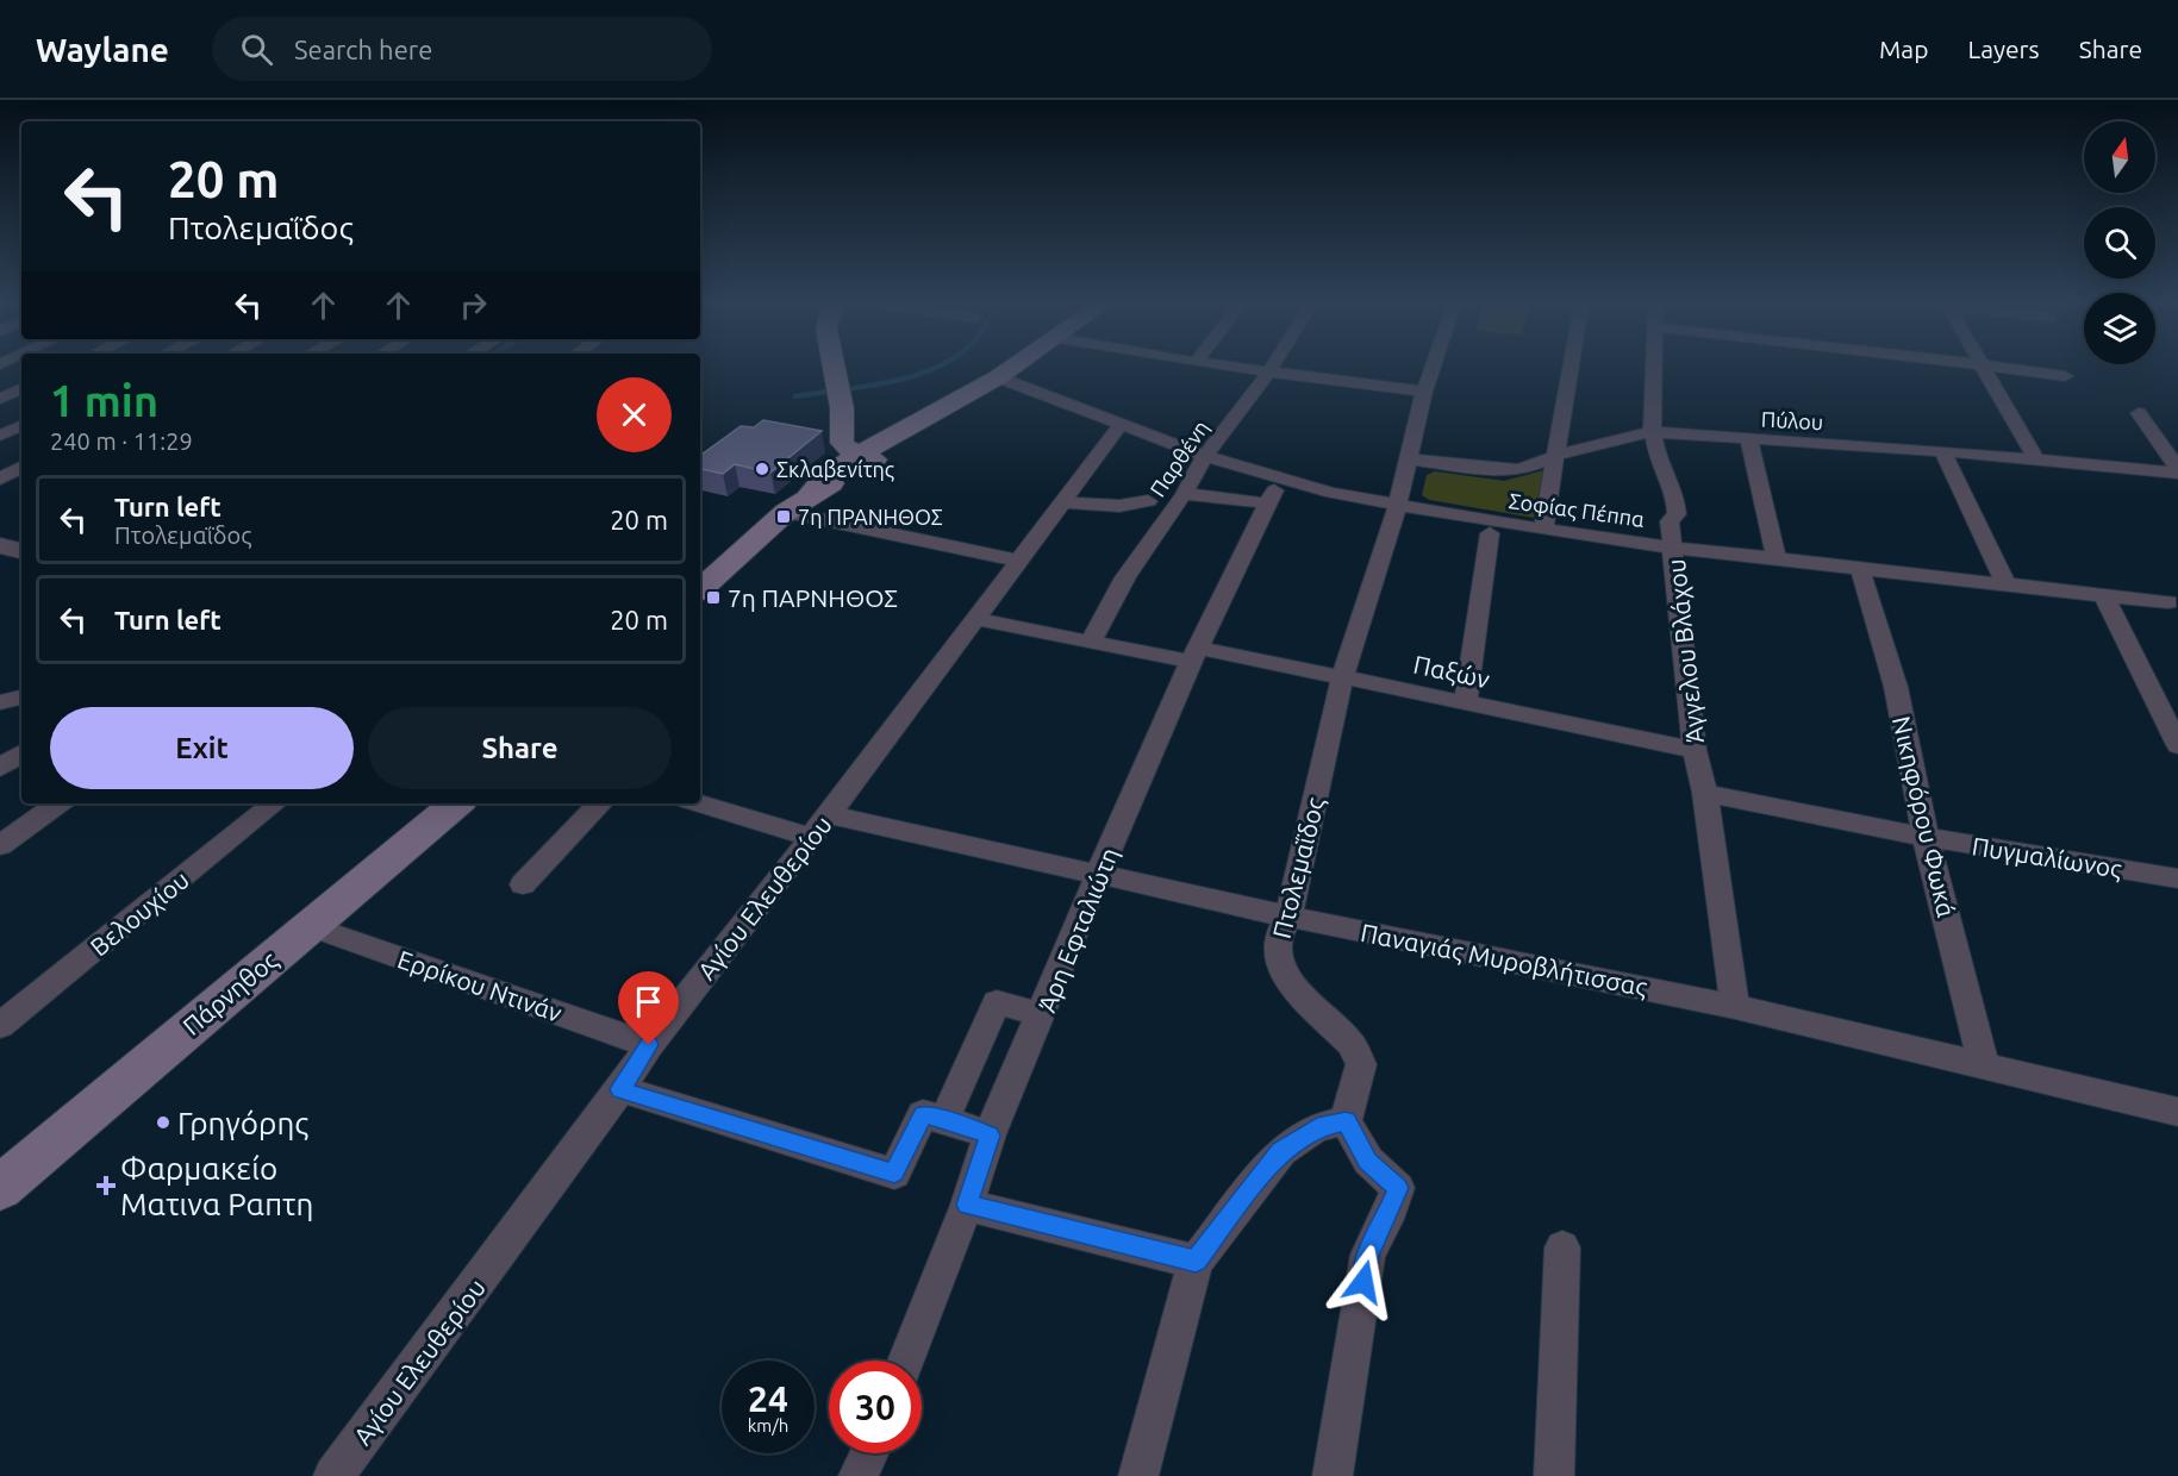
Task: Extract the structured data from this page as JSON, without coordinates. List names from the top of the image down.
{
  "streets": {
    "main road": ["Πάρνηθος"],
    "street": [
      "Πύλου",
      "Παρθένη",
      "Σοφίας Πέππα",
      "Άγγελου Βλάχου",
      "Παξών",
      "Νικηφόρου Φωκά",
      "Πυγμαλίωνος",
      "Πτολεμαΐδος",
      "Αγίου Ελευθερίου",
      "Βελουχίου",
      "Άρη Εφταλιώτη",
      "Παναγιάς Μυροβλήτισσας",
      "Ερρίκου Ντινάν"
    ]
  },
  "crossings": [
    ["Πύλου", "Άγγελου Βλάχου"],
    ["Πύλου", "Πτολεμαΐδος"],
    ["Παρθένη", "Σοφίας Πέππα"],
    ["Παρθένη", "Παξών"],
    ["Σοφίας Πέππα", "Άγγελου Βλάχου"],
    ["Σοφίας Πέππα", "Νικηφόρου Φωκά"],
    ["Σοφίας Πέππα", "Πτολεμαΐδος"],
    ["Σοφίας Πέππα", "Αγίου Ελευθερίου"],
    ["Σοφίας Πέππα", "Άρη Εφταλιώτη"],
    ["Άγγελου Βλάχου", "Παξών"],
    ["Άγγελου Βλάχου", "Πυγμαλίωνος"],
    ["Άγγελου Βλάχου", "Παναγιάς Μυροβλήτισσας"],
    ["Παξών", "Πτολεμαΐδος"],
    ["Παξών", "Αγίου Ελευθερίου"],
    ["Παξών", "Άρη Εφταλιώτη"],
    ["Νικηφόρου Φωκά", "Πυγμαλίωνος"],
    ["Νικηφόρου Φωκά", "Παναγιάς Μυροβλήτισσας"],
    ["Πτολεμαΐδος", "Παναγιάς Μυροβλήτισσας"],
    ["Αγίου Ελευθερίου", "Παναγιάς Μυροβλήτισσας"],
    ["Αγίου Ελευθερίου", "Ερρίκου Ντινάν"],
    ["Άρη Εφταλιώτη", "Παναγιάς Μυροβλήτισσας"],
    ["Ερρίκου Ντινάν", "Πάρνηθος"]
  ],
  "places": {
    "other": ["Σκλαβενίτης", "Γρηγόρης"],
    "transit": ["7η ΠΡΑΝΗΘΟΣ", "7η ΠΑΡΝΗΘΟΣ"],
    "health": ["Φαρμακείο Ματινα Ραπτη"]
  },
  "north": "top",
  "page": {
    "header": "Waylane",
    "search": "Search here",
    "nav": ["Map", "Layers", "Share"],
    "turn": ["20 m", "Πτολεμαΐδος"],
    "heading": ["1 min", "240 m · 11:29"],
    "list": [
      {
        "name": "Turn left",
        "note": "Πτολεμαΐδος",
        "value": "20 m"
      },
      {
        "name": "Turn left",
        "value": "20 m"
      }
    ],
    "buttons": ["Exit", "Share"],
    "speed": "24 km/h",
    "limit": "30"
  }
}
